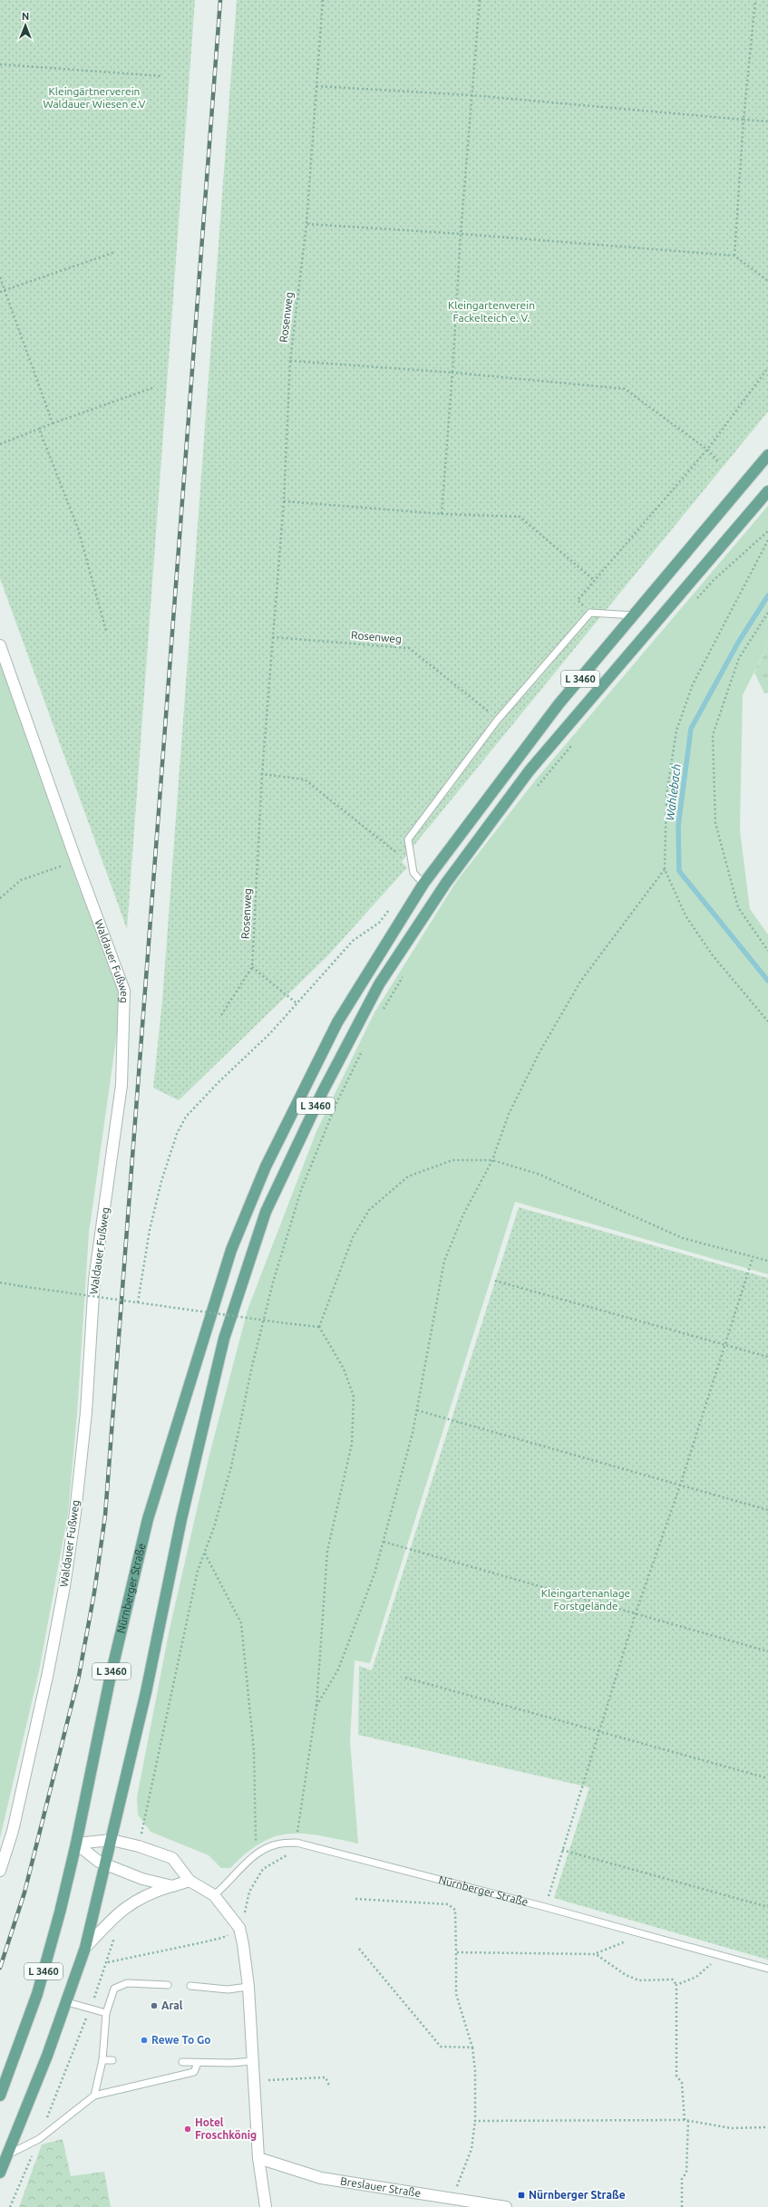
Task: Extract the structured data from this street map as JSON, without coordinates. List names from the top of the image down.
{
  "streets": {
    "main road": ["L 3460", "Nürnberger Straße"],
    "street": ["Waldauer Fußweg", "Breslauer Straße"],
    "path": ["Rosenweg"]
  },
  "crossings": [
    ["L 3460", "Nürnberger Straße"]
  ],
  "water": ["Wahlebach"],
  "parks": ["Kleingärtnerverein Waldauer Wiesen e.V", "Kleingartenverein Fackelteich e. V.", "Kleingartenanlage Forstgelände"],
  "places": {
    "other": ["Aral", "Rewe To Go", "Hotel Froschkönig"],
    "transit": ["Nürnberger Straße"]
  },
  "north": "top"
}
